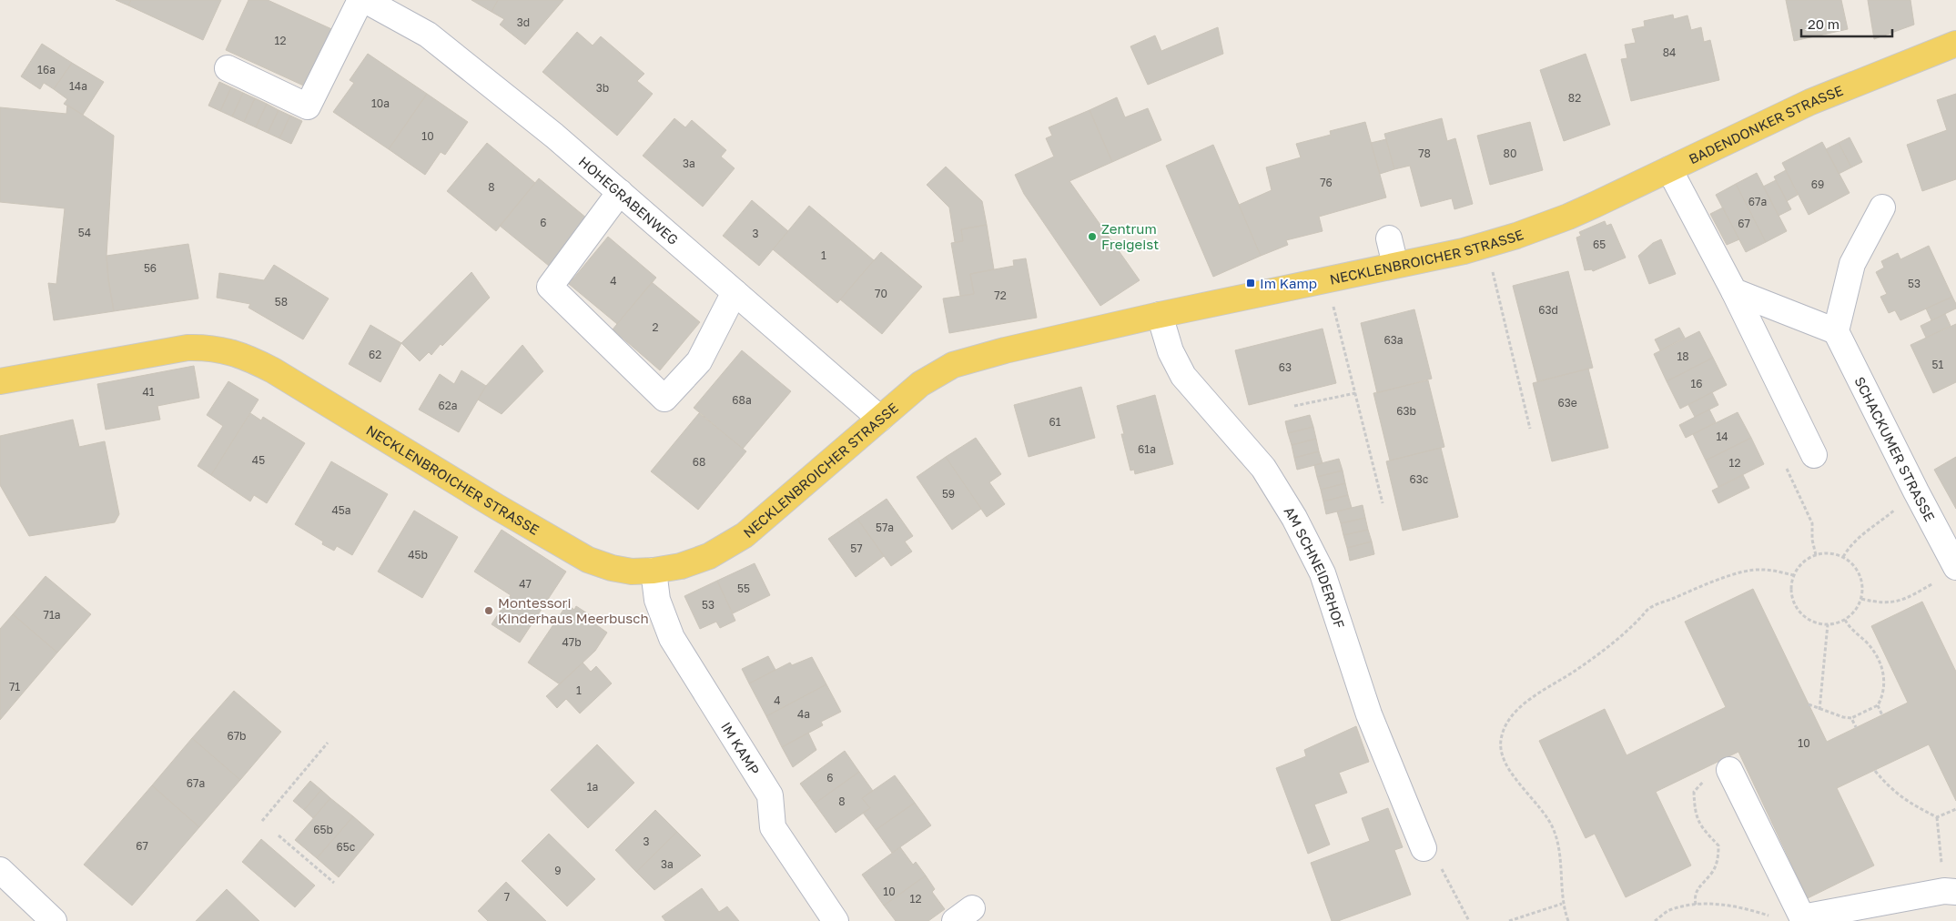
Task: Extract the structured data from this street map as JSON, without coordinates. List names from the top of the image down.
{
  "streets": {
    "main road": ["BADENDONKER STRASSE", "NECKLENBROICHER STRASSE"],
    "street": [
      "HOHEGRABENWEG",
      "SCHACKUMER STRASSE",
      "AM SCHNEIDERHOF",
      "IM KAMP"
    ]
  },
  "crossings": [
    ["BADENDONKER STRASSE", "NECKLENBROICHER STRASSE"],
    ["HOHEGRABENWEG", "NECKLENBROICHER STRASSE"],
    ["NECKLENBROICHER STRASSE", "AM SCHNEIDERHOF"],
    ["NECKLENBROICHER STRASSE", "IM KAMP"]
  ],
  "places": {
    "other": ["Zentrum Freigeist", "Montessori Kinderhaus Meerbusch"],
    "transit": ["Im Kamp"]
  },
  "house_numbers": [
    "3d",
    "12",
    "84",
    "16a",
    "14a",
    "3b",
    "82",
    "10a",
    "10",
    "78",
    "80",
    "3a",
    "76",
    "69",
    "8",
    "67a",
    "6",
    "67",
    "54",
    "3",
    "65",
    "1",
    "56",
    "4",
    "53",
    "70",
    "72",
    "58",
    "63d",
    "2",
    "63a",
    "62",
    "18",
    "51",
    "63",
    "16",
    "41",
    "68a",
    "63e",
    "62a",
    "63b",
    "61",
    "14",
    "61a",
    "45",
    "68",
    "12",
    "63c",
    "59",
    "45a",
    "57a",
    "57",
    "45b",
    "47",
    "55",
    "53",
    "71a",
    "47b",
    "71",
    "1",
    "4",
    "4a",
    "67b",
    "10",
    "6",
    "67a",
    "1a",
    "8",
    "65b",
    "3",
    "67",
    "65c",
    "3a",
    "9",
    "10",
    "7",
    "12"
  ],
  "scale_bar": "20 m"
}
